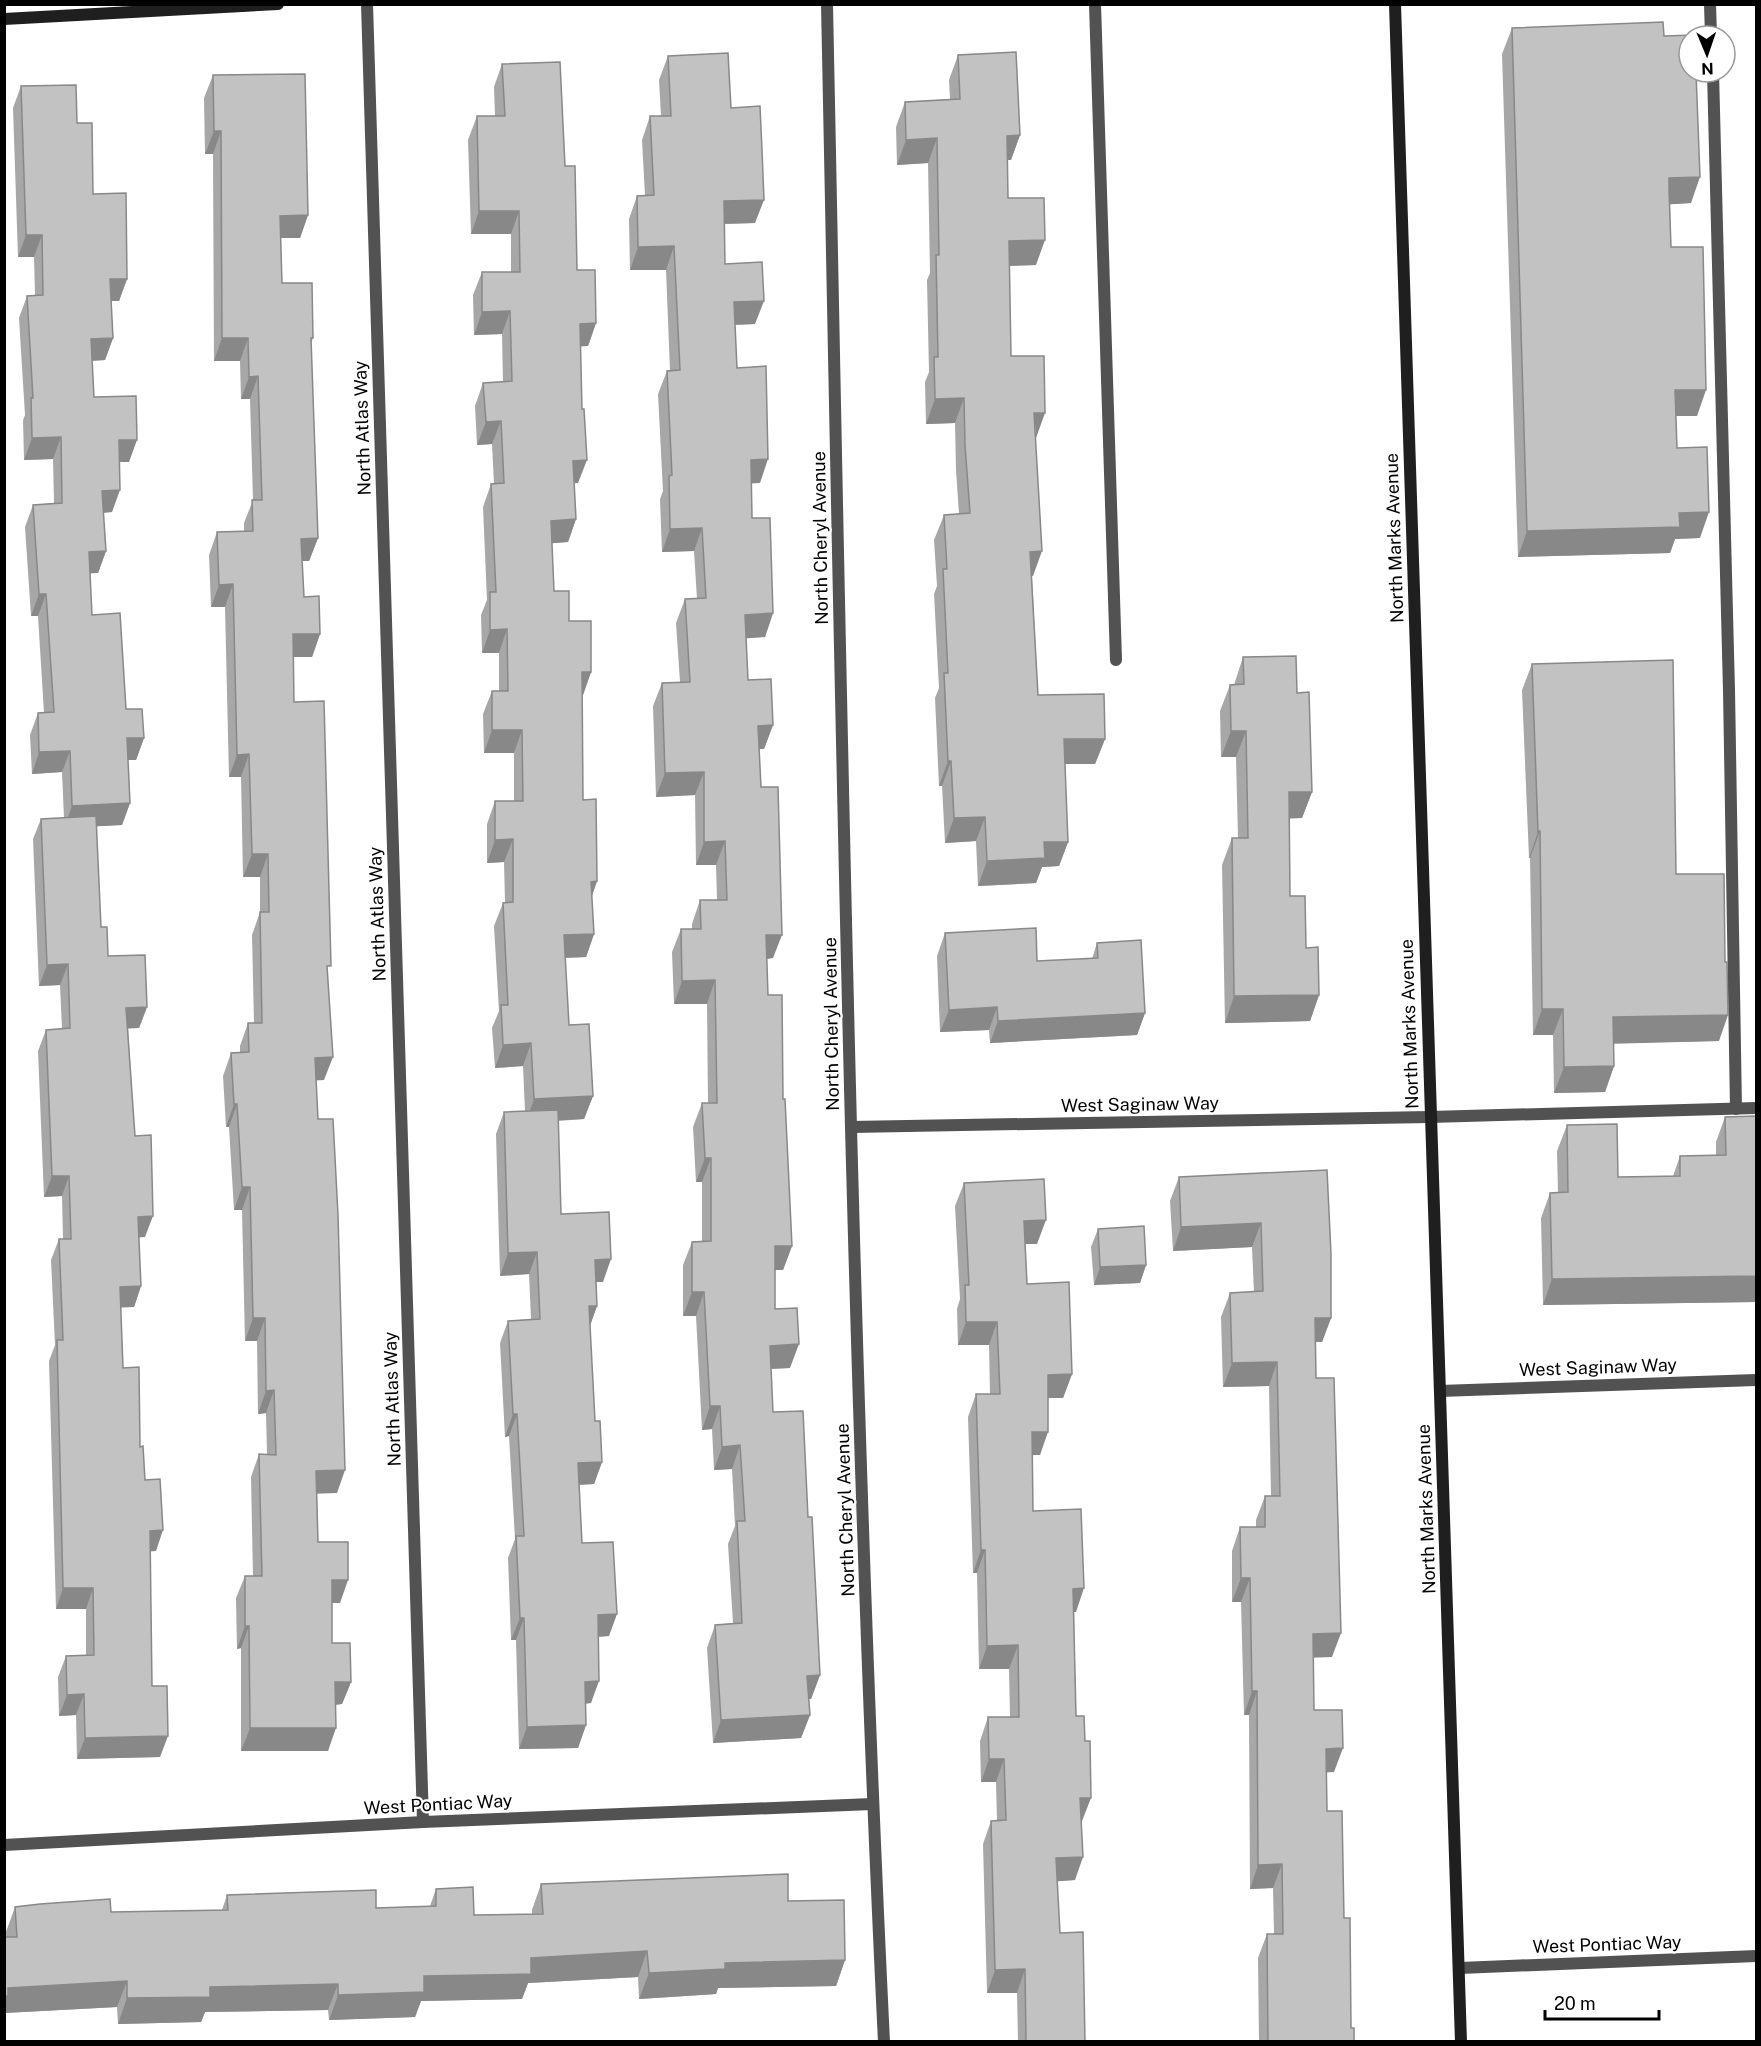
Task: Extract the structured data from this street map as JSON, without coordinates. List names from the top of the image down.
{
  "streets": {
    "main road": ["North Marks Avenue"],
    "street": [
      "North Atlas Way",
      "North Cheryl Avenue",
      "West Saginaw Way",
      "West Pontiac Way"
    ]
  },
  "crossings": [
    ["North Atlas Way", "West Pontiac Way"],
    ["North Cheryl Avenue", "West Saginaw Way"],
    ["North Cheryl Avenue", "West Pontiac Way"],
    ["North Marks Avenue", "West Saginaw Way"],
    ["North Marks Avenue", "West Pontiac Way"]
  ],
  "scale_bar": "20 m",
  "north": "bottom"
}
